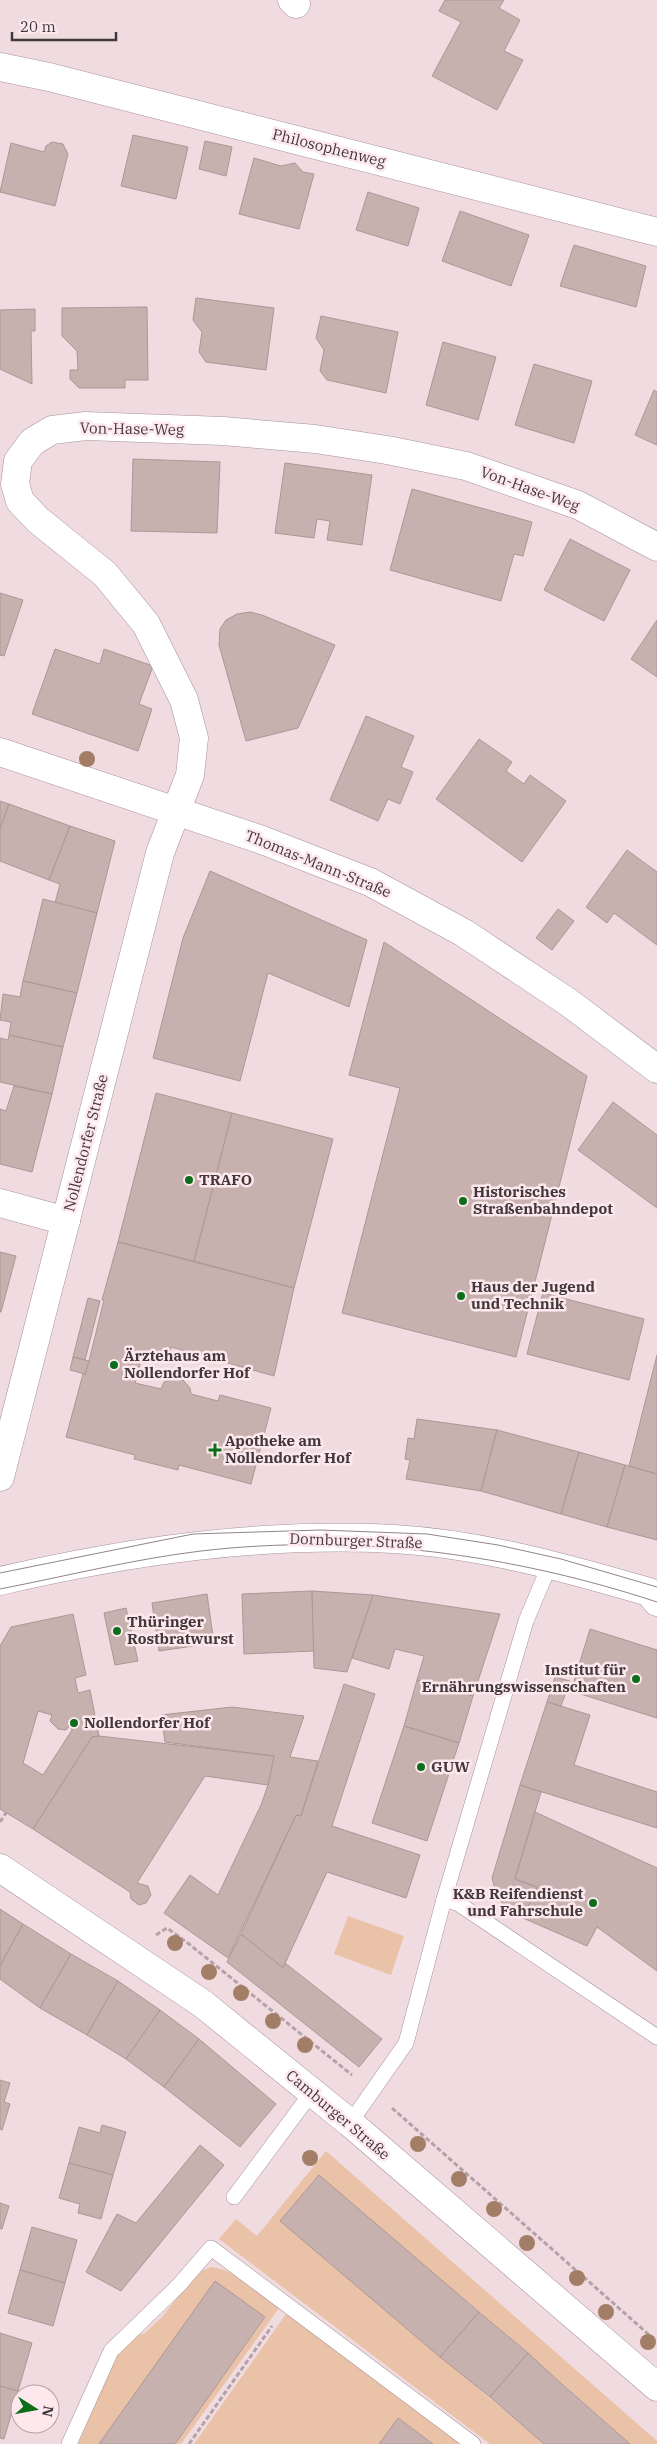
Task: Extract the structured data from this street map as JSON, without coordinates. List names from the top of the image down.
{
  "streets": {
    "street": [
      "Philosophenweg",
      "Von-Hase-Weg",
      "Thomas-Mann-Straße",
      "Nollendorfer Straße",
      "Dornburger Straße",
      "Camburger Straße"
    ]
  },
  "crossings": [
    ["Von-Hase-Weg", "Thomas-Mann-Straße"],
    ["Von-Hase-Weg", "Nollendorfer Straße"],
    ["Thomas-Mann-Straße", "Nollendorfer Straße"]
  ],
  "places": {
    "other": [
      "TRAFO",
      "Historisches Straßenbahndepot",
      "Haus der Jugend und Technik",
      "Ärztehaus am Nollendorfer Hof",
      "Thüringer Rostbratwurst",
      "Institut für Ernährungswissenschaften",
      "Nollendorfer Hof",
      "GUW",
      "K&B Reifendienst und Fahrschule"
    ],
    "health": ["Apotheke am Nollendorfer Hof"]
  },
  "scale_bar": "20 m",
  "north": "right"
}
